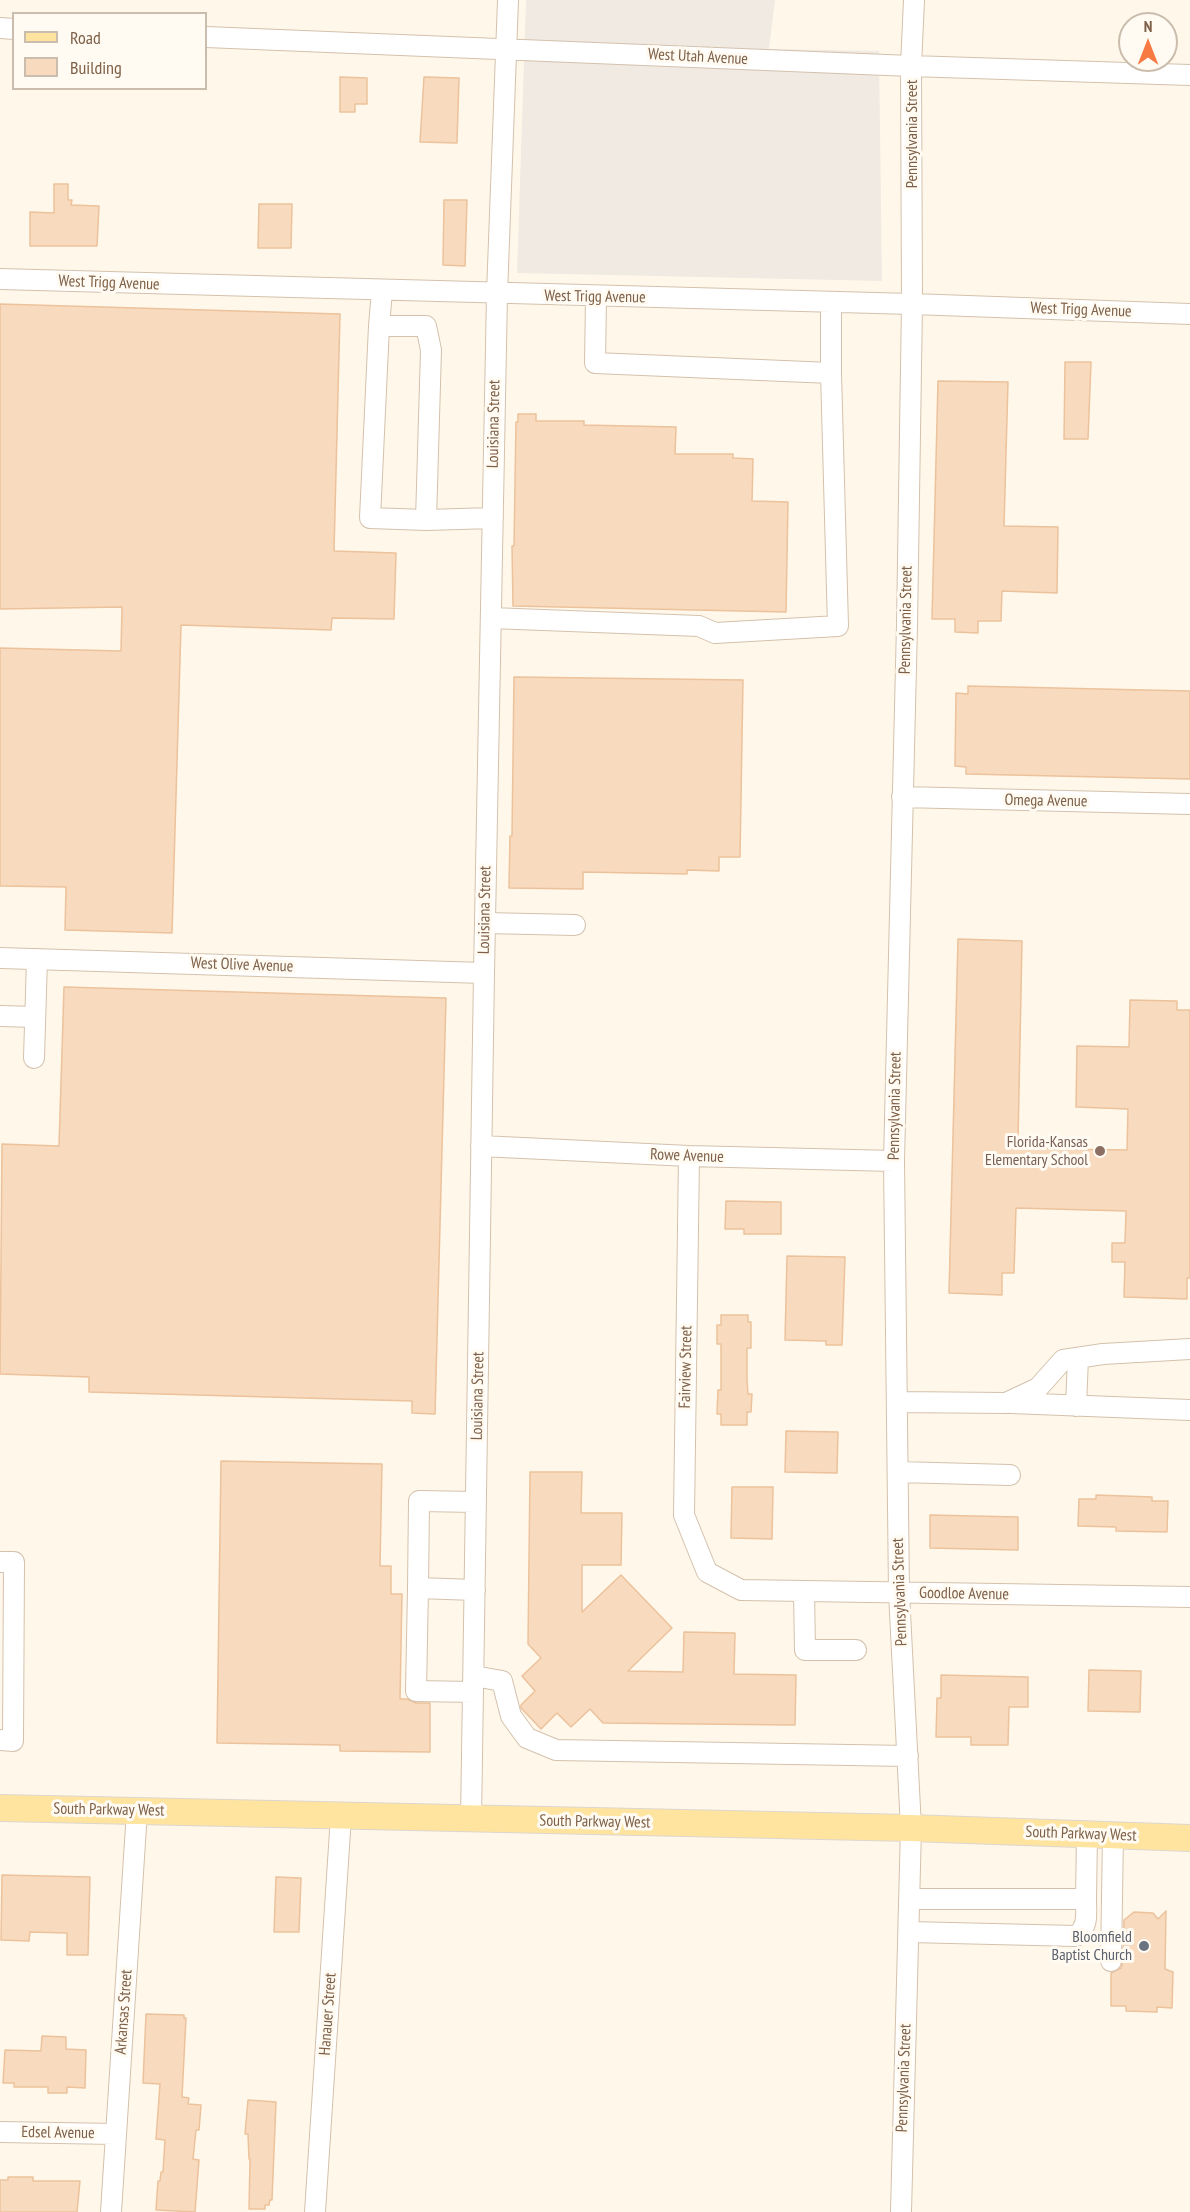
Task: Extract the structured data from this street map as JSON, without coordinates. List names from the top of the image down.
{
  "streets": {
    "main road": ["South Parkway West"],
    "street": [
      "West Utah Avenue",
      "Pennsylvania Street",
      "West Trigg Avenue",
      "Louisiana Street",
      "Omega Avenue",
      "West Olive Avenue",
      "Rowe Avenue",
      "Fairview Street",
      "Goodloe Avenue",
      "Arkansas Street",
      "Hanauer Street",
      "Edsel Avenue"
    ]
  },
  "crossings": [
    ["West Utah Avenue", "Pennsylvania Street"],
    ["West Utah Avenue", "Louisiana Street"],
    ["Pennsylvania Street", "West Trigg Avenue"],
    ["Pennsylvania Street", "Omega Avenue"],
    ["Pennsylvania Street", "Rowe Avenue"],
    ["Pennsylvania Street", "Goodloe Avenue"],
    ["Pennsylvania Street", "South Parkway West"],
    ["West Trigg Avenue", "Louisiana Street"],
    ["Louisiana Street", "West Olive Avenue"],
    ["Louisiana Street", "Rowe Avenue"],
    ["Louisiana Street", "South Parkway West"],
    ["Rowe Avenue", "Fairview Street"],
    ["Fairview Street", "Goodloe Avenue"],
    ["South Parkway West", "Arkansas Street"],
    ["South Parkway West", "Hanauer Street"],
    ["Arkansas Street", "Edsel Avenue"]
  ],
  "places": ["Florida-Kansas Elementary School", "Bloomfield Baptist Church"],
  "legend": ["Road", "Building"],
  "north": "top"
}
